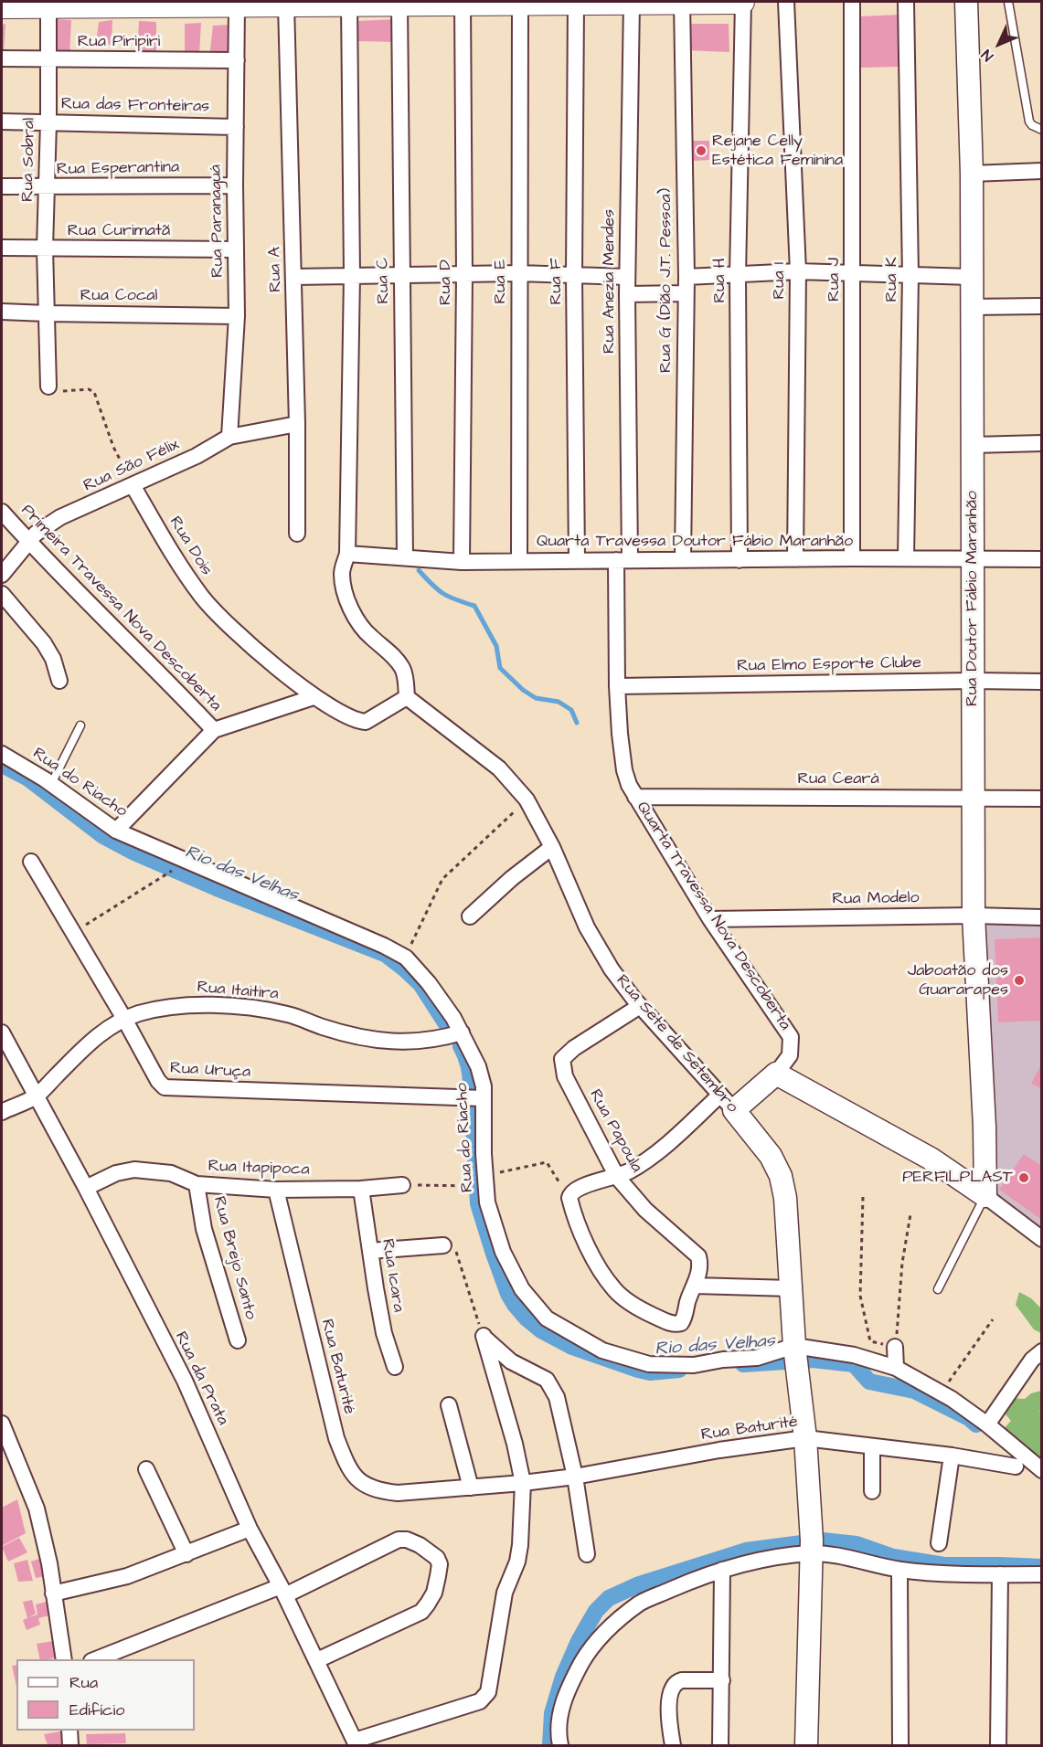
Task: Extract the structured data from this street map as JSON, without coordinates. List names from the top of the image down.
{
  "streets": {
    "street": [
      "Rua Piripiri",
      "Rua das Fronteiras",
      "Rua Sobral",
      "Rua Esperantina",
      "Rua Paranaguá",
      "Rua Curimatã",
      "Rua A",
      "Rua J",
      "Rua K",
      "Rua C",
      "Rua G (Dião J.T. Pessoa)",
      "Rua H",
      "Rua I",
      "Rua E",
      "Rua F",
      "Rua Anezia Mendes",
      "Rua D",
      "Rua Cocal",
      "Rua São Félix",
      "Quarta Travessa Doutor Fábio Maranhão",
      "Rua Dois",
      "Rua Doutor Fábio Maranhão",
      "Primeira Travessa Nova Descoberta",
      "Rua Elmo Esporte Clube",
      "Rua Ceará",
      "Rua do Riacho",
      "Rua Modelo",
      "Quarta Travessa Nova Descoberta",
      "Rua Itaitira",
      "Rua Sete de Setembro",
      "Rua Uruça",
      "Rua Papoula",
      "Rua Itapipoca",
      "Rua Brejo Santo",
      "Rua Icara",
      "Rua Baturité",
      "Rua da Prata"
    ]
  },
  "crossings": [
    ["Rua Piripiri", "Rua Sobral"],
    ["Rua Piripiri", "Rua Paranaguá"],
    ["Rua das Fronteiras", "Rua Sobral"],
    ["Rua das Fronteiras", "Rua Paranaguá"],
    ["Rua Sobral", "Rua Esperantina"],
    ["Rua Sobral", "Rua Curimatã"],
    ["Rua Sobral", "Rua Cocal"],
    ["Rua Esperantina", "Rua Paranaguá"],
    ["Rua Paranaguá", "Rua Curimatã"],
    ["Rua Paranaguá", "Rua Cocal"],
    ["Rua Paranaguá", "Rua São Félix"],
    ["Rua A", "Rua São Félix"],
    ["Rua J", "Quarta Travessa Doutor Fábio Maranhão"],
    ["Rua K", "Quarta Travessa Doutor Fábio Maranhão"],
    ["Rua C", "Quarta Travessa Doutor Fábio Maranhão"],
    ["Rua G (Dião J.T. Pessoa)", "Quarta Travessa Doutor Fábio Maranhão"],
    ["Rua H", "Quarta Travessa Doutor Fábio Maranhão"],
    ["Rua I", "Quarta Travessa Doutor Fábio Maranhão"],
    ["Rua E", "Quarta Travessa Doutor Fábio Maranhão"],
    ["Rua F", "Quarta Travessa Doutor Fábio Maranhão"],
    ["Rua Anezia Mendes", "Quarta Travessa Doutor Fábio Maranhão"],
    ["Rua Anezia Mendes", "Quarta Travessa Nova Descoberta"],
    ["Rua D", "Quarta Travessa Doutor Fábio Maranhão"],
    ["Rua São Félix", "Rua Dois"],
    ["Rua São Félix", "Primeira Travessa Nova Descoberta"],
    ["Quarta Travessa Doutor Fábio Maranhão", "Rua Doutor Fábio Maranhão"],
    ["Quarta Travessa Doutor Fábio Maranhão", "Quarta Travessa Nova Descoberta"],
    ["Rua Dois", "Rua Sete de Setembro"],
    ["Rua Doutor Fábio Maranhão", "Rua Elmo Esporte Clube"],
    ["Rua Doutor Fábio Maranhão", "Rua Ceará"],
    ["Rua Doutor Fábio Maranhão", "Rua Modelo"],
    ["Rua Elmo Esporte Clube", "Quarta Travessa Nova Descoberta"],
    ["Rua Ceará", "Quarta Travessa Nova Descoberta"],
    ["Rua do Riacho", "Rua Itaitira"],
    ["Rua do Riacho", "Rua Sete de Setembro"],
    ["Rua do Riacho", "Rua Uruça"],
    ["Rua Modelo", "Quarta Travessa Nova Descoberta"],
    ["Quarta Travessa Nova Descoberta", "Rua Sete de Setembro"],
    ["Rua Itaitira", "Rua Uruça"],
    ["Rua Itaitira", "Rua da Prata"],
    ["Rua Sete de Setembro", "Rua Papoula"],
    ["Rua Sete de Setembro", "Rua Baturité"],
    ["Rua Itapipoca", "Rua Brejo Santo"],
    ["Rua Itapipoca", "Rua Icara"],
    ["Rua Itapipoca", "Rua Baturité"],
    ["Rua Itapipoca", "Rua da Prata"]
  ],
  "water": ["Rio das Velhas"],
  "places": ["Rejane Celly Estética Feminina", "Jaboatão dos Guararapes", "PERFILPLAST"],
  "legend": ["Rua", "Edifício"],
  "north": "bottom left"
}
